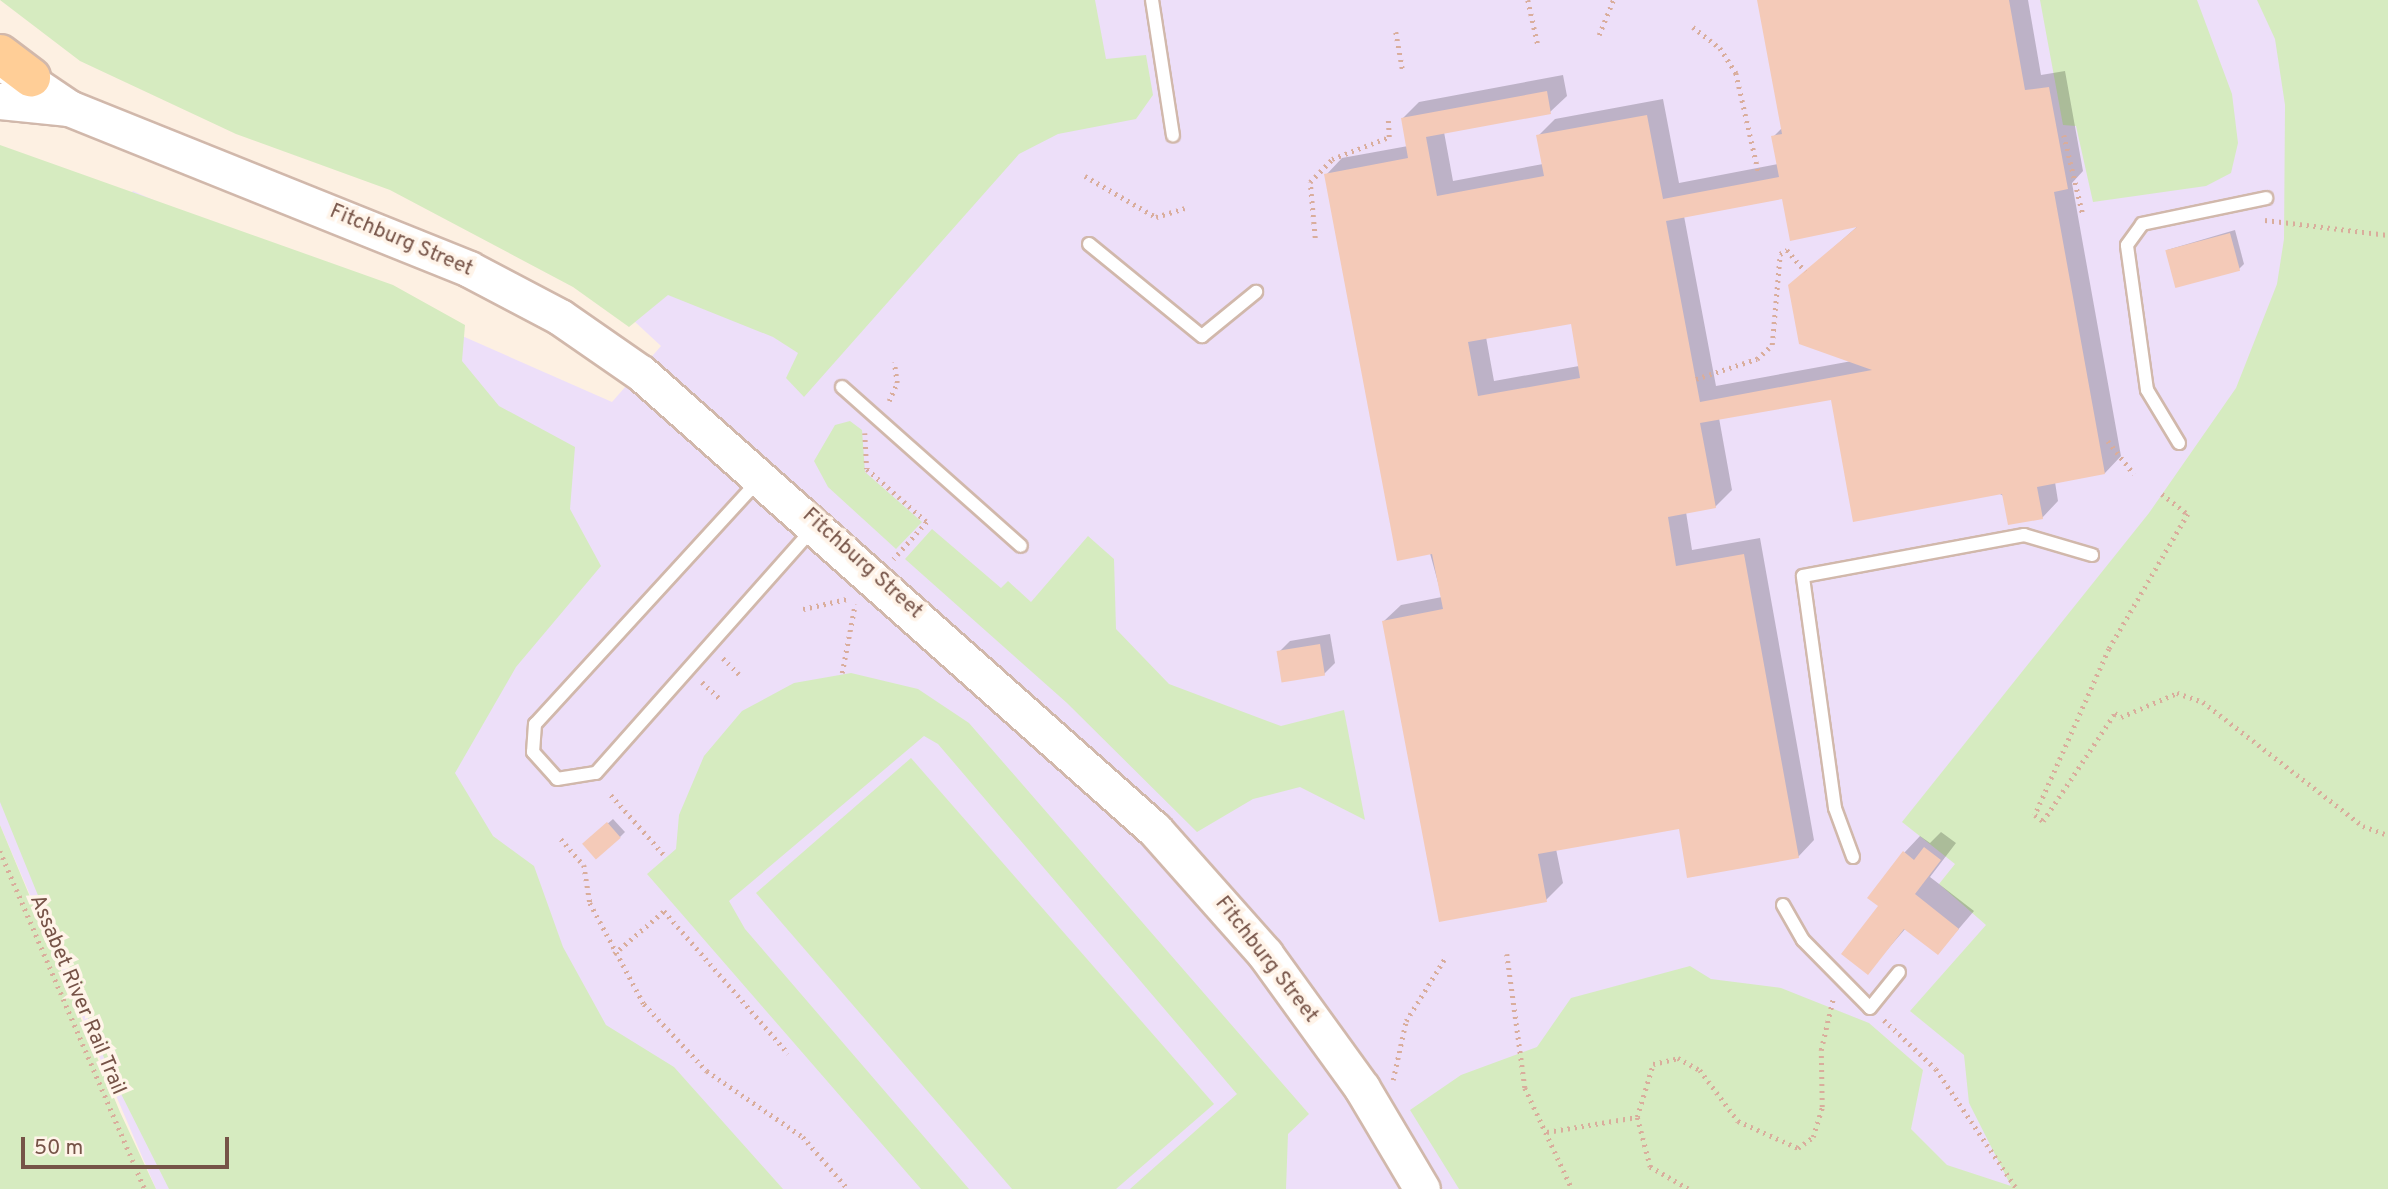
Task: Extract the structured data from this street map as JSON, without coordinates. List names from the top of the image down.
{
  "streets": {
    "street": ["Fitchburg Street"],
    "path": ["Assabet River Rail Trail"]
  },
  "scale_bar": "50 m"
}
